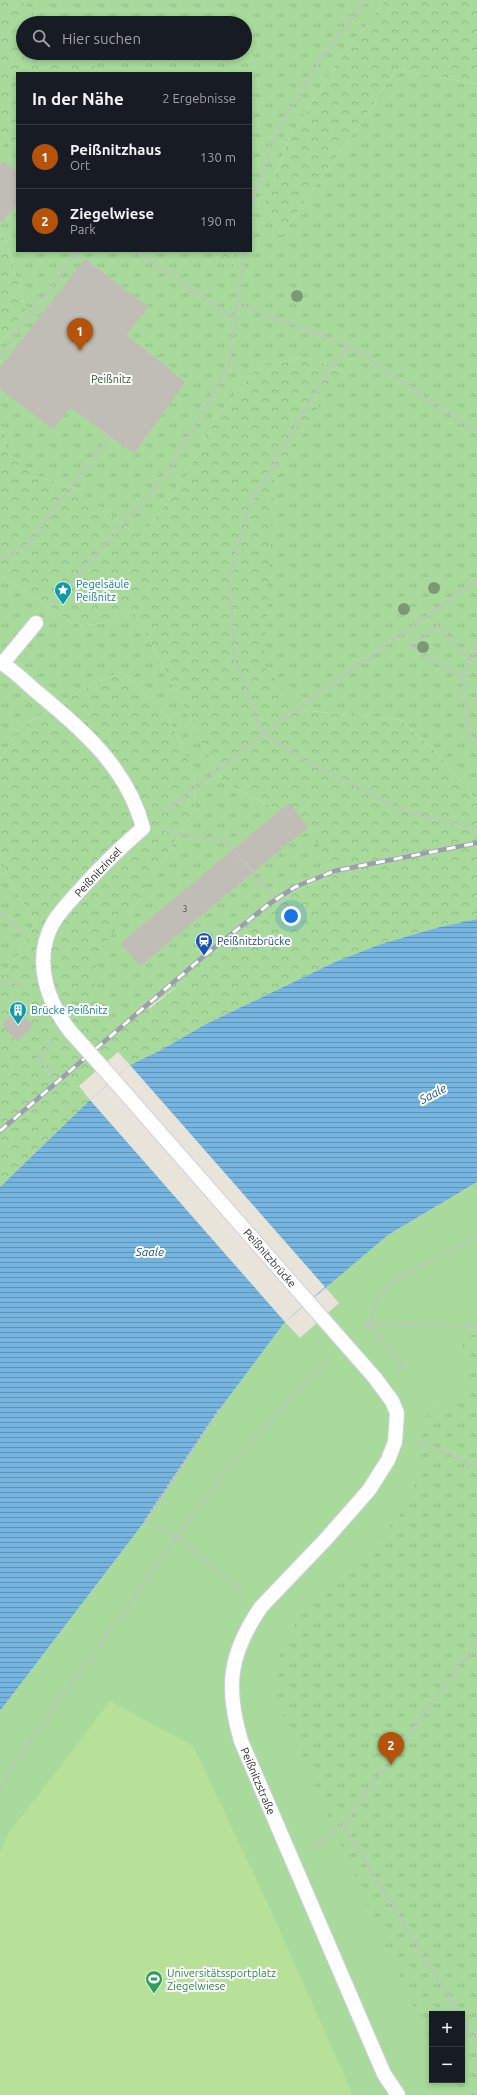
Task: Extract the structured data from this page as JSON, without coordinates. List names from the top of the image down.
{
  "streets": {
    "lane": ["Peißnitzinsel", "Peißnitzbrücke", "Peißnitzstraße"]
  },
  "crossings": [
    ["Peißnitzinsel", "Peißnitzbrücke"],
    ["Peißnitzbrücke", "Peißnitzstraße"]
  ],
  "water": ["Saale"],
  "parks": ["Peißnitz"],
  "places": {
    "place": ["Pegelsäule Peißnitz"],
    "station": ["Peißnitzbrücke"],
    "building": ["Brücke Peißnitz"],
    "sports": ["Universitätssportplatz Ziegelwiese"]
  },
  "house_numbers": ["3"],
  "page": {
    "search": "Hier suchen",
    "heading": ["In der Nähe", "2 Ergebnisse"],
    "list": [
      {
        "mark": "1",
        "name": "Peißnitzhaus",
        "note": "Ort",
        "value": "130 m"
      },
      {
        "mark": "2",
        "name": "Ziegelwiese",
        "note": "Park",
        "value": "190 m"
      }
    ],
    "pins": ["1", "2"],
    "map_buttons": ["+", "−"]
  }
}
